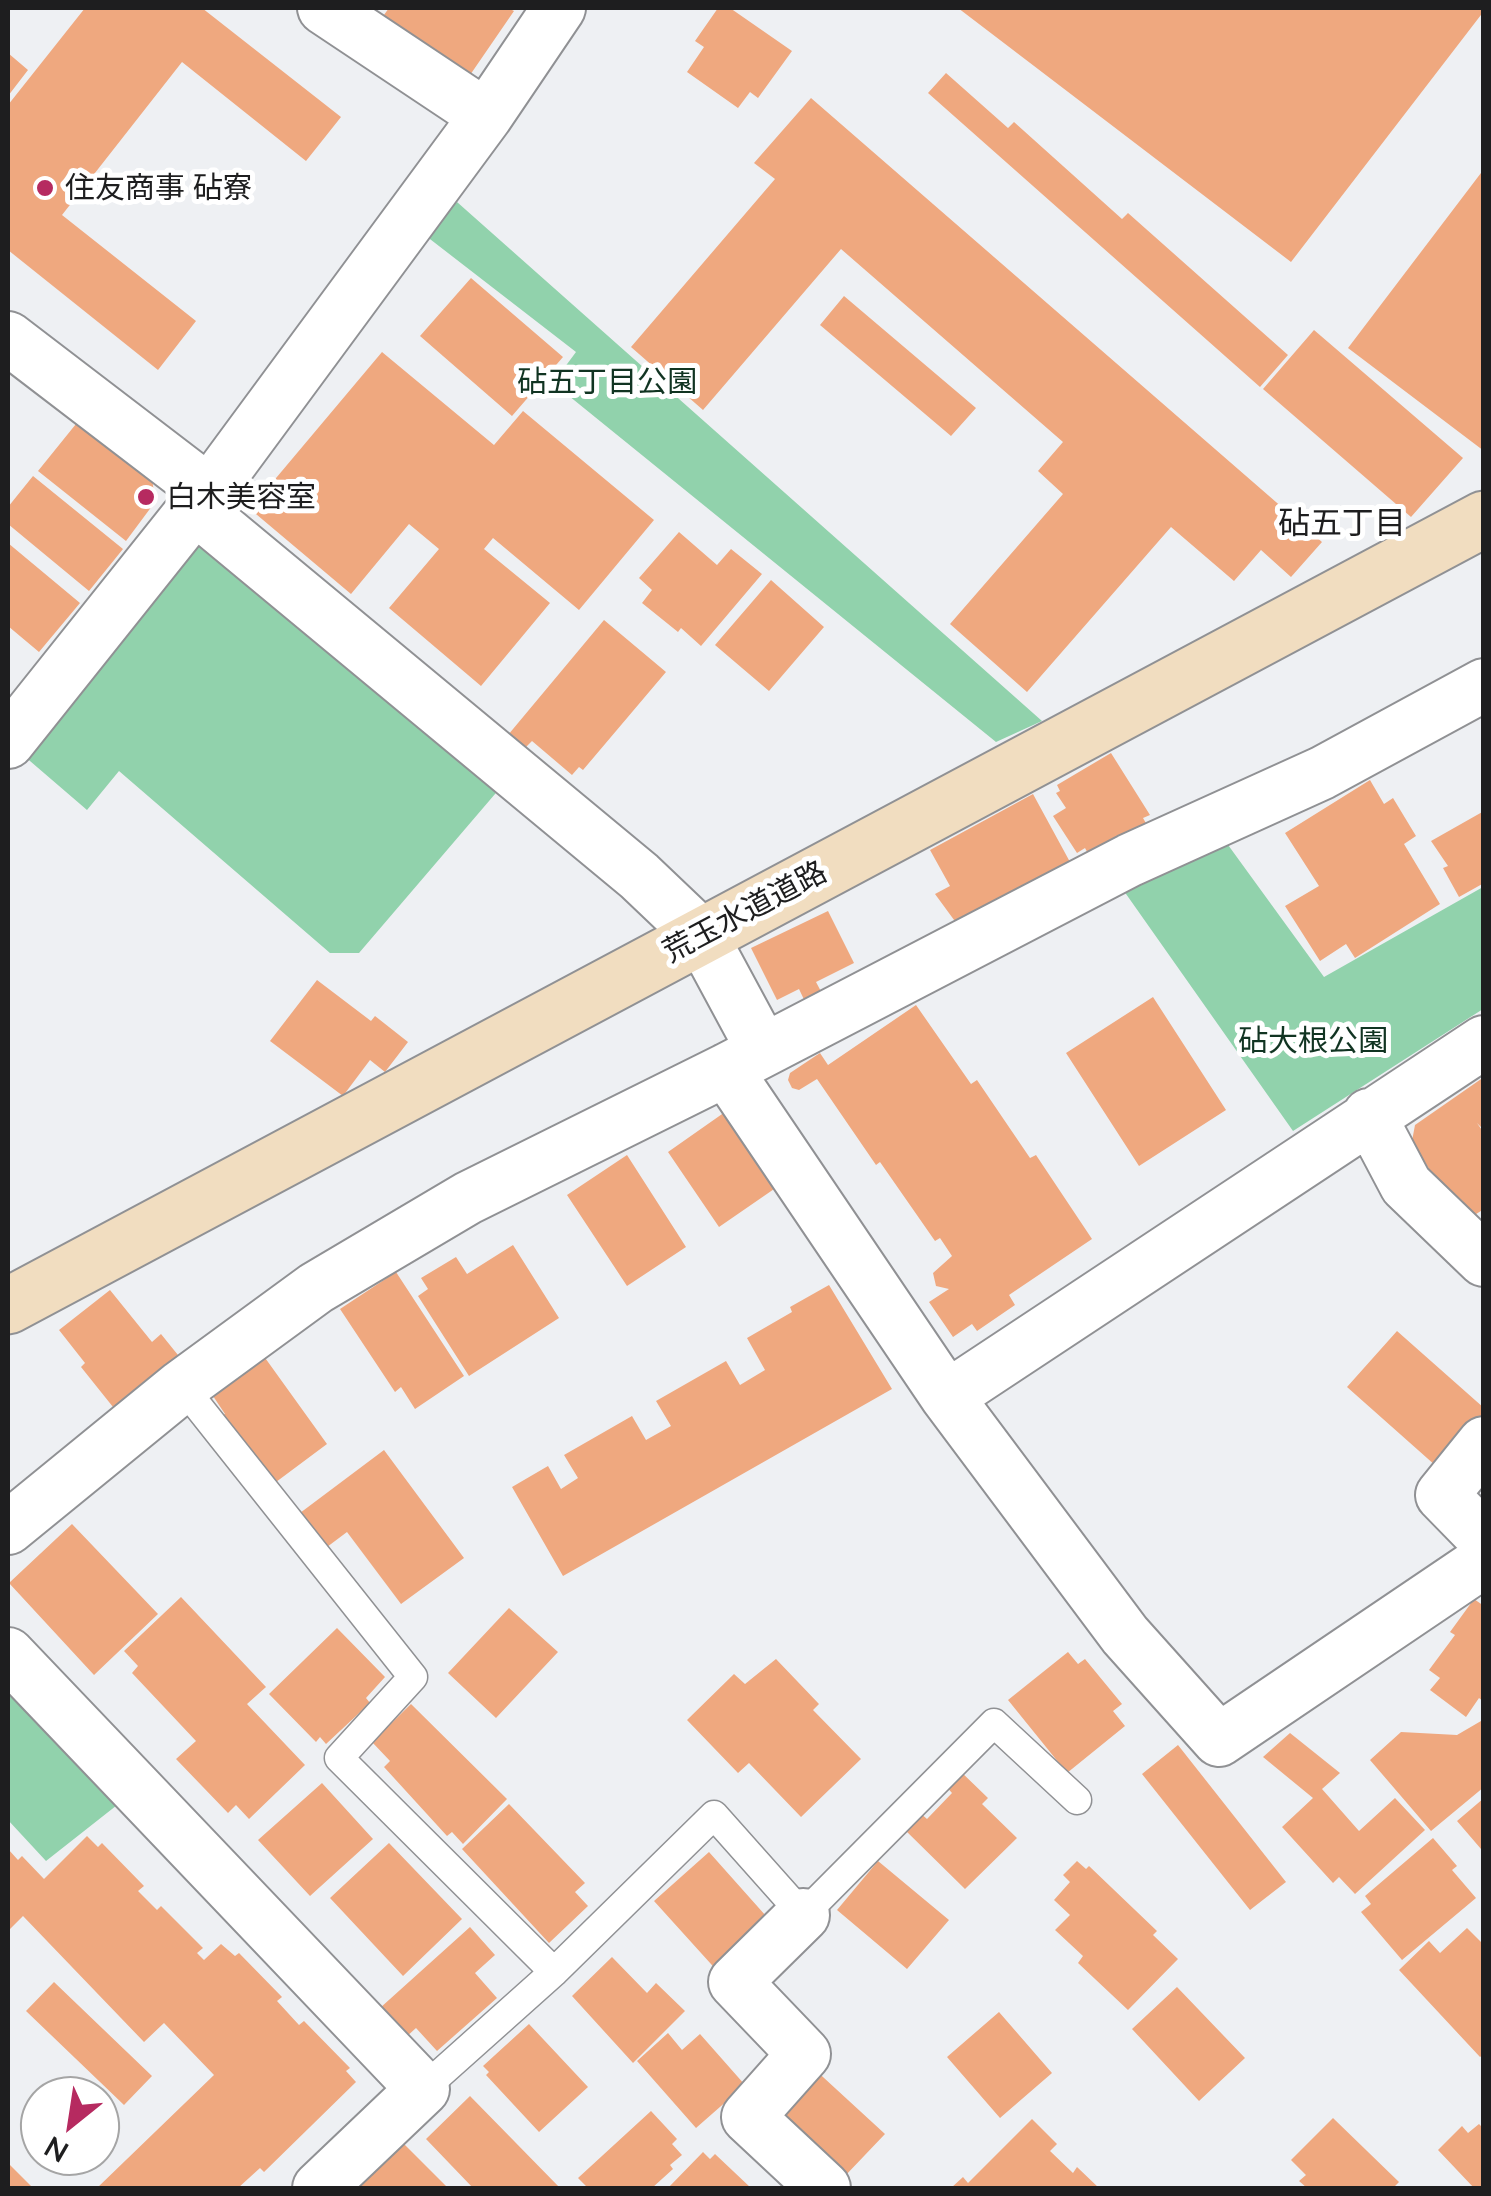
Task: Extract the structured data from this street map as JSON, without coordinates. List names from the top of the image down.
{
  "streets": {
    "main road": ["荒玉水道道路"]
  },
  "districts": ["砧五丁目"],
  "parks": ["砧五丁目公園", "砧大根公園"],
  "places": ["住友商事 砧寮", "白木美容室"],
  "north": "bottom left"
}
